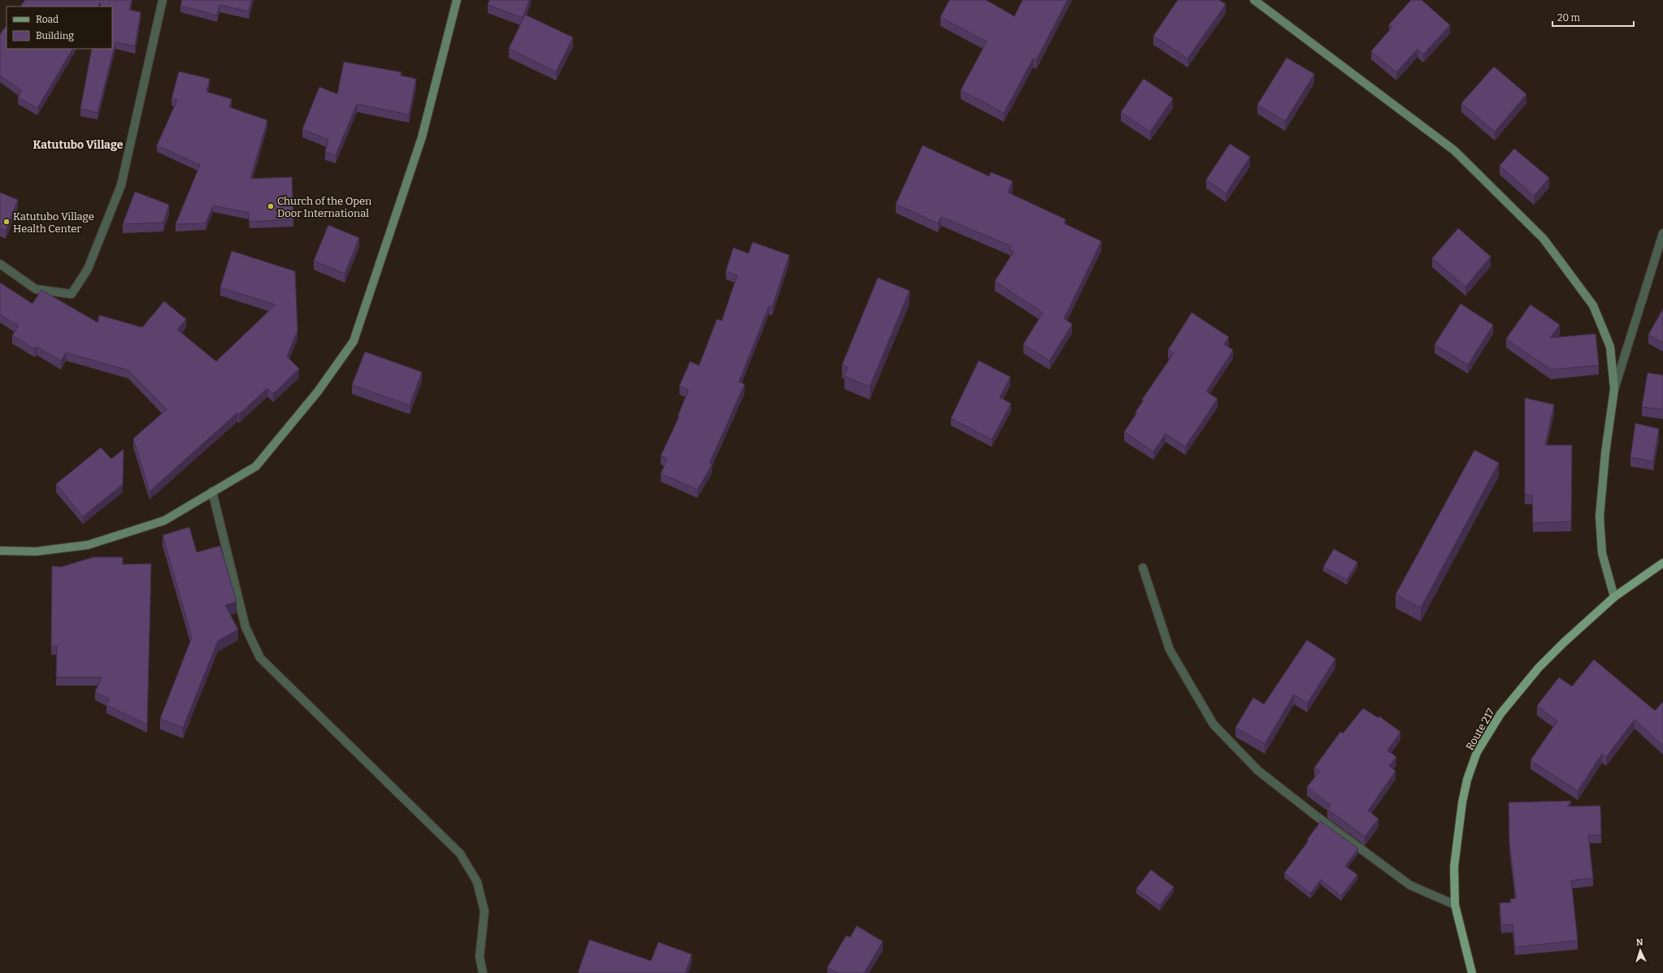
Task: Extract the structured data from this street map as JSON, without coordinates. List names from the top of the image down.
{
  "streets": {
    "main road": ["Route 217"]
  },
  "districts": ["Katutubo Village"],
  "places": ["Church of the Open Door International", "Katutubo Village Health Center"],
  "legend": ["Road", "Building"],
  "scale_bar": "20 m",
  "north": "top"
}
